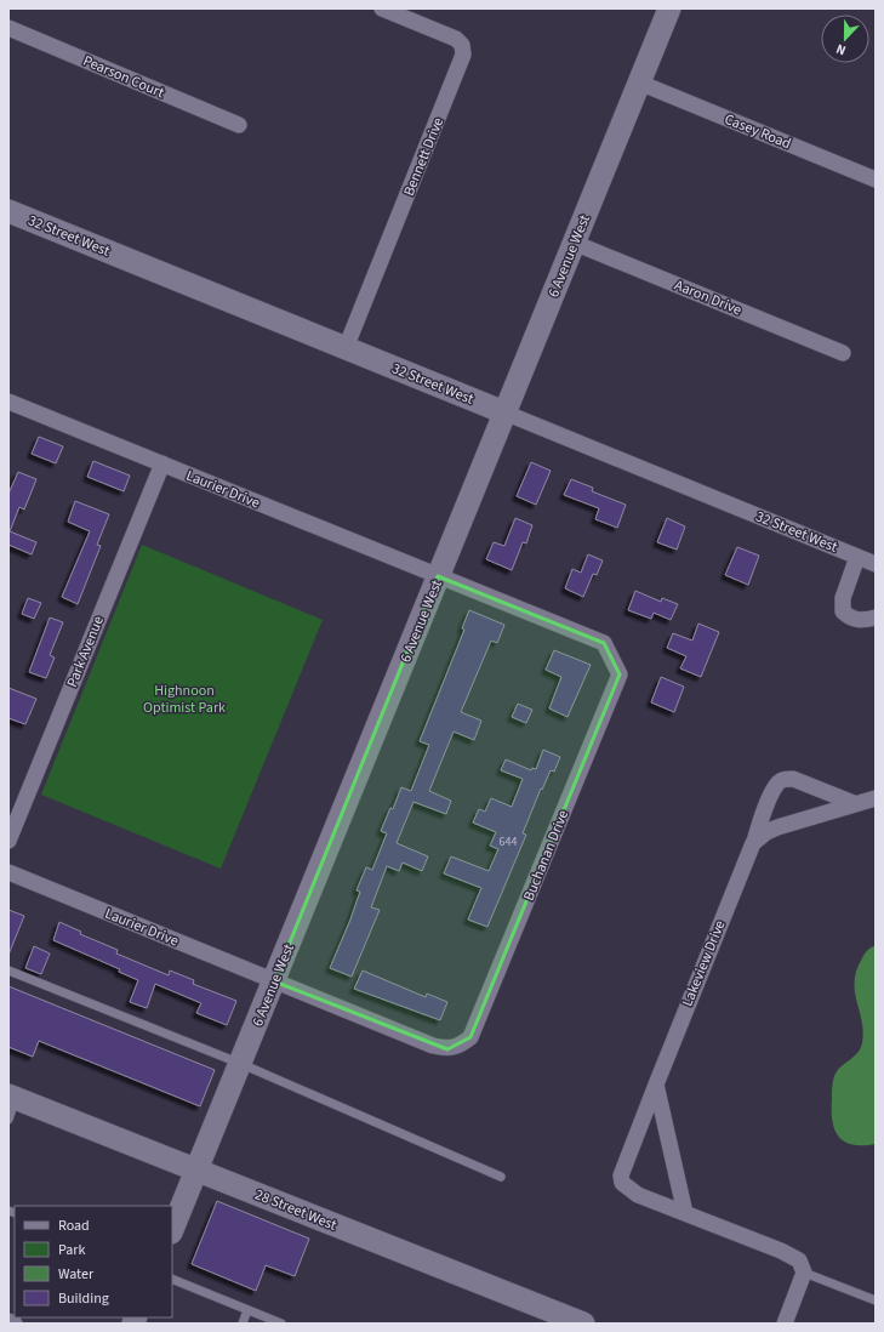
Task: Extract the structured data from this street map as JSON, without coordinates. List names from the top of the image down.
{
  "streets": {
    "street": [
      "Pearson Court",
      "Casey Road",
      "Bennett Drive",
      "32 Street West",
      "6 Avenue West",
      "Aaron Drive",
      "Laurier Drive",
      "Park Avenue",
      "Buchanan Drive",
      "Lakeview Drive",
      "28 Street West"
    ]
  },
  "crossings": [
    ["Casey Road", "6 Avenue West"],
    ["Bennett Drive", "32 Street West"],
    ["32 Street West", "6 Avenue West"],
    ["6 Avenue West", "Aaron Drive"],
    ["6 Avenue West", "Laurier Drive"],
    ["6 Avenue West", "Buchanan Drive"],
    ["6 Avenue West", "28 Street West"],
    ["Laurier Drive", "Park Avenue"],
    ["Laurier Drive", "Buchanan Drive"]
  ],
  "parks": ["Highnoon Optimist Park"],
  "house_numbers": ["644"],
  "legend": [
    "Road",
    "Park",
    "Water",
    "Building"
  ],
  "north": "bottom"
}
